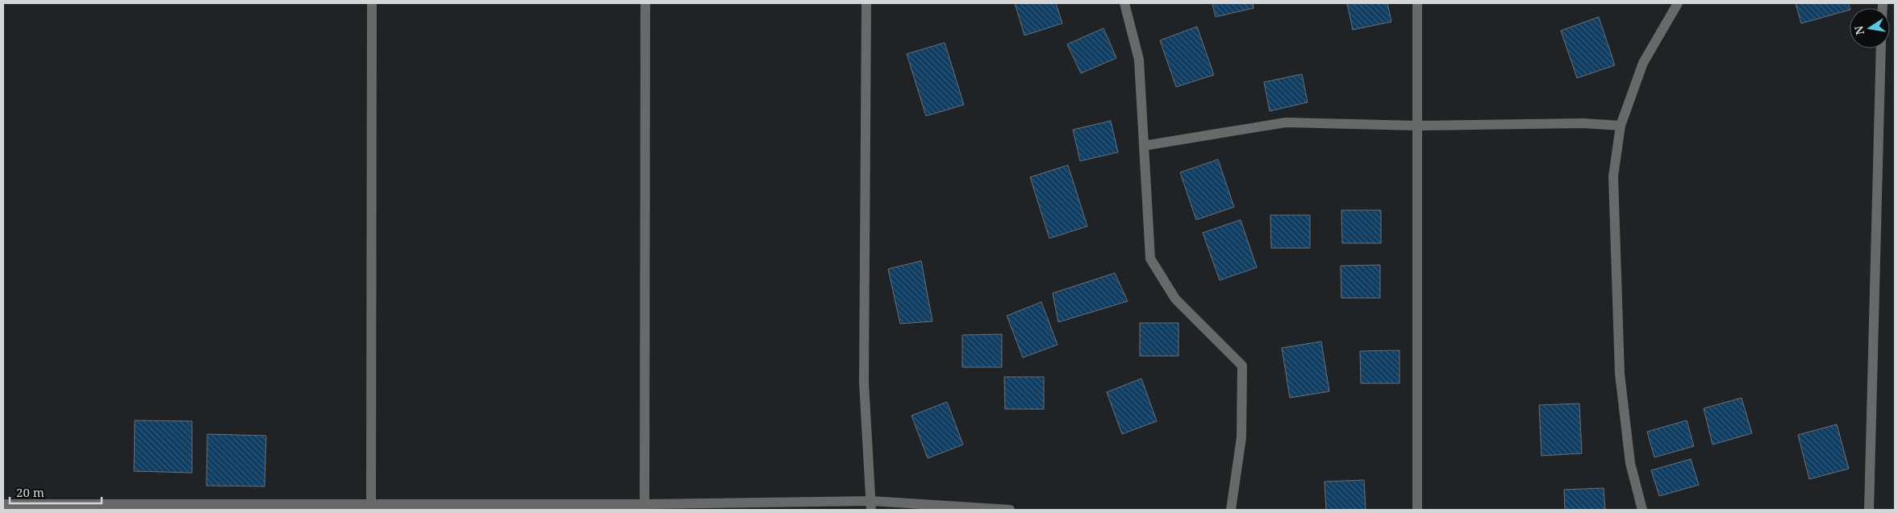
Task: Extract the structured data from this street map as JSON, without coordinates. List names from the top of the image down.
{
  "scale_bar": "20 m",
  "north": "left"
}
